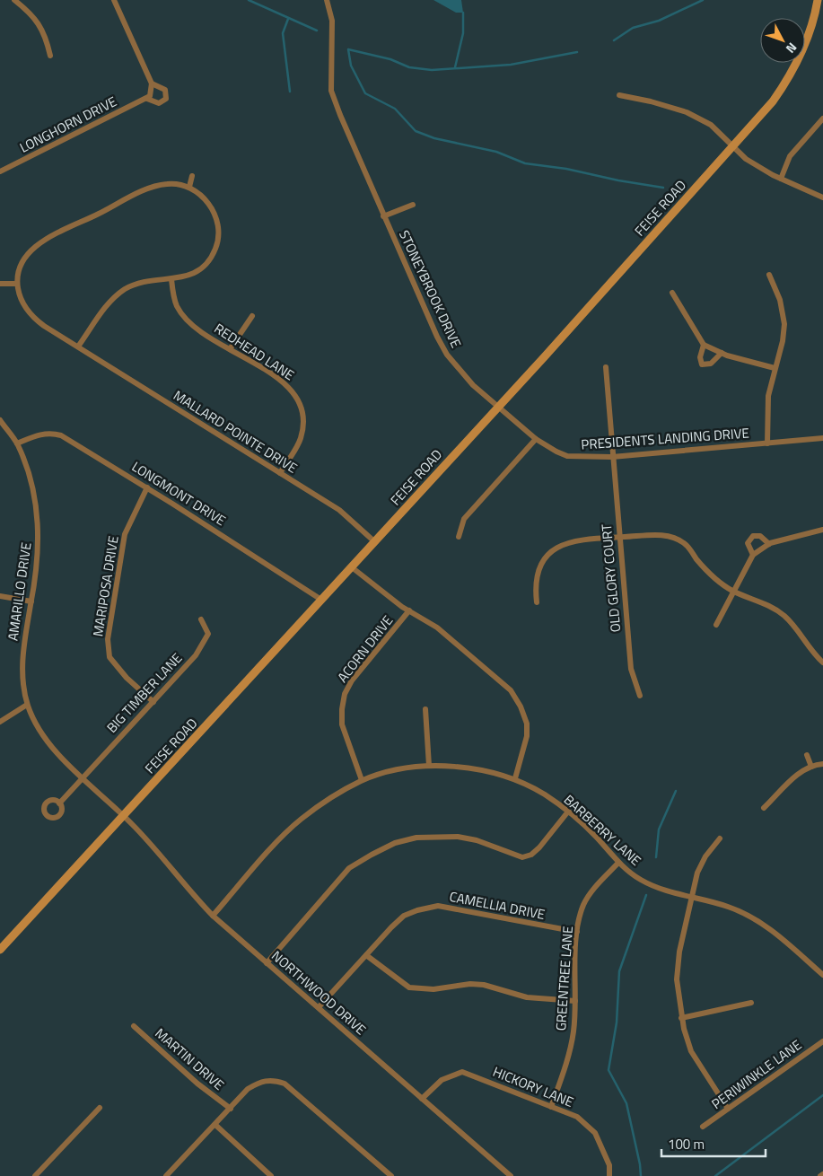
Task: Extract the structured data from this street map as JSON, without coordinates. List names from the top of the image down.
{
  "streets": {
    "main road": ["FEISE ROAD"],
    "street": [
      "LONGHORN DRIVE",
      "STONEYBROOK DRIVE",
      "REDHEAD LANE",
      "MALLARD POINTE DRIVE",
      "PRESIDENTS LANDING DRIVE",
      "LONGMONT DRIVE",
      "OLD GLORY COURT",
      "MARIPOSA DRIVE",
      "AMARILLO DRIVE",
      "ACORN DRIVE",
      "BIG TIMBER LANE",
      "BARBERRY LANE",
      "CAMELLIA DRIVE",
      "GREENTREE LANE",
      "NORTHWOOD DRIVE",
      "MARTIN DRIVE",
      "PERIWINKLE LANE",
      "HICKORY LANE"
    ]
  },
  "crossings": [
    ["FEISE ROAD", "STONEYBROOK DRIVE"],
    ["FEISE ROAD", "MALLARD POINTE DRIVE"],
    ["FEISE ROAD", "PRESIDENTS LANDING DRIVE"],
    ["FEISE ROAD", "LONGMONT DRIVE"],
    ["FEISE ROAD", "AMARILLO DRIVE"],
    ["FEISE ROAD", "NORTHWOOD DRIVE"],
    ["STONEYBROOK DRIVE", "PRESIDENTS LANDING DRIVE"],
    ["REDHEAD LANE", "MALLARD POINTE DRIVE"],
    ["PRESIDENTS LANDING DRIVE", "OLD GLORY COURT"],
    ["LONGMONT DRIVE", "MARIPOSA DRIVE"],
    ["LONGMONT DRIVE", "AMARILLO DRIVE"],
    ["MARIPOSA DRIVE", "BIG TIMBER LANE"],
    ["AMARILLO DRIVE", "BIG TIMBER LANE"],
    ["AMARILLO DRIVE", "NORTHWOOD DRIVE"],
    ["ACORN DRIVE", "BARBERRY LANE"],
    ["BARBERRY LANE", "GREENTREE LANE"],
    ["BARBERRY LANE", "NORTHWOOD DRIVE"],
    ["CAMELLIA DRIVE", "GREENTREE LANE"],
    ["CAMELLIA DRIVE", "NORTHWOOD DRIVE"],
    ["GREENTREE LANE", "HICKORY LANE"],
    ["NORTHWOOD DRIVE", "HICKORY LANE"]
  ],
  "scale_bar": "100 m",
  "north": "bottom right"
}
